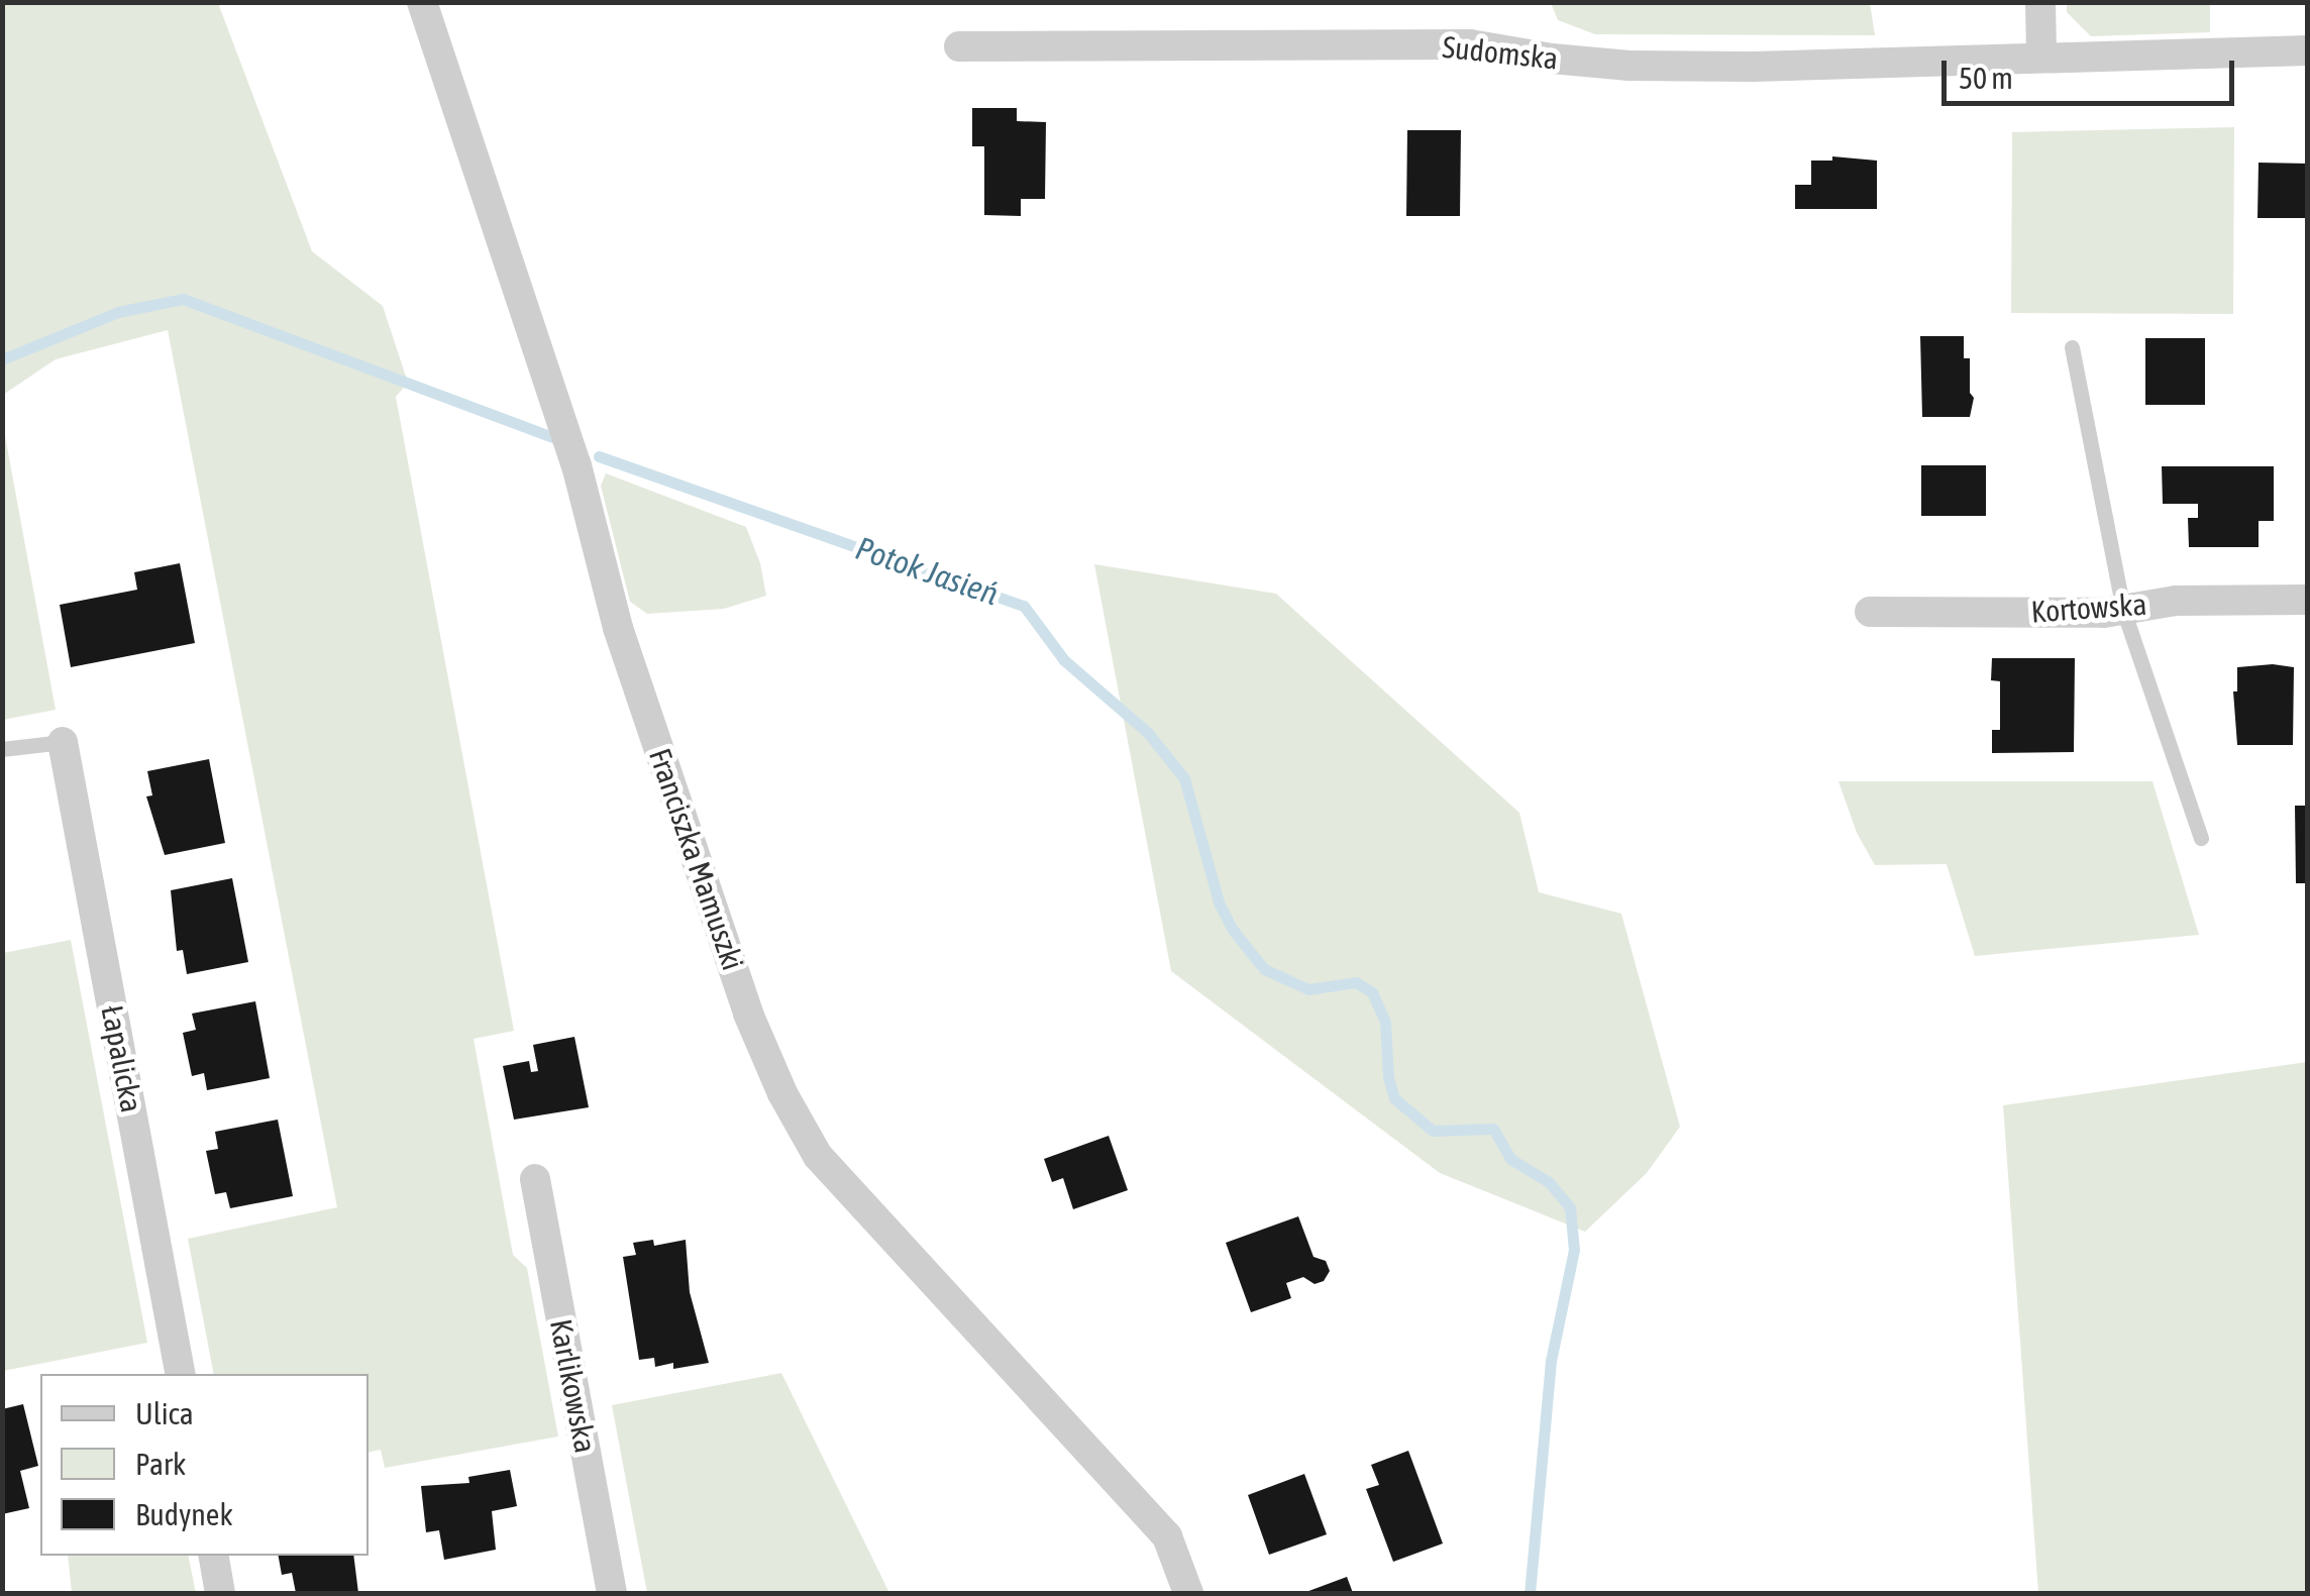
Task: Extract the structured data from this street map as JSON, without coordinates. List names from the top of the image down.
{
  "streets": {
    "street": [
      "Sudomska",
      "Kortowska",
      "Franciszka Mamuszki",
      "Łapalicka",
      "Karlikowska"
    ]
  },
  "water": ["Potok Jasień"],
  "legend": ["Ulica", "Park", "Budynek"],
  "scale_bar": "50 m"
}
